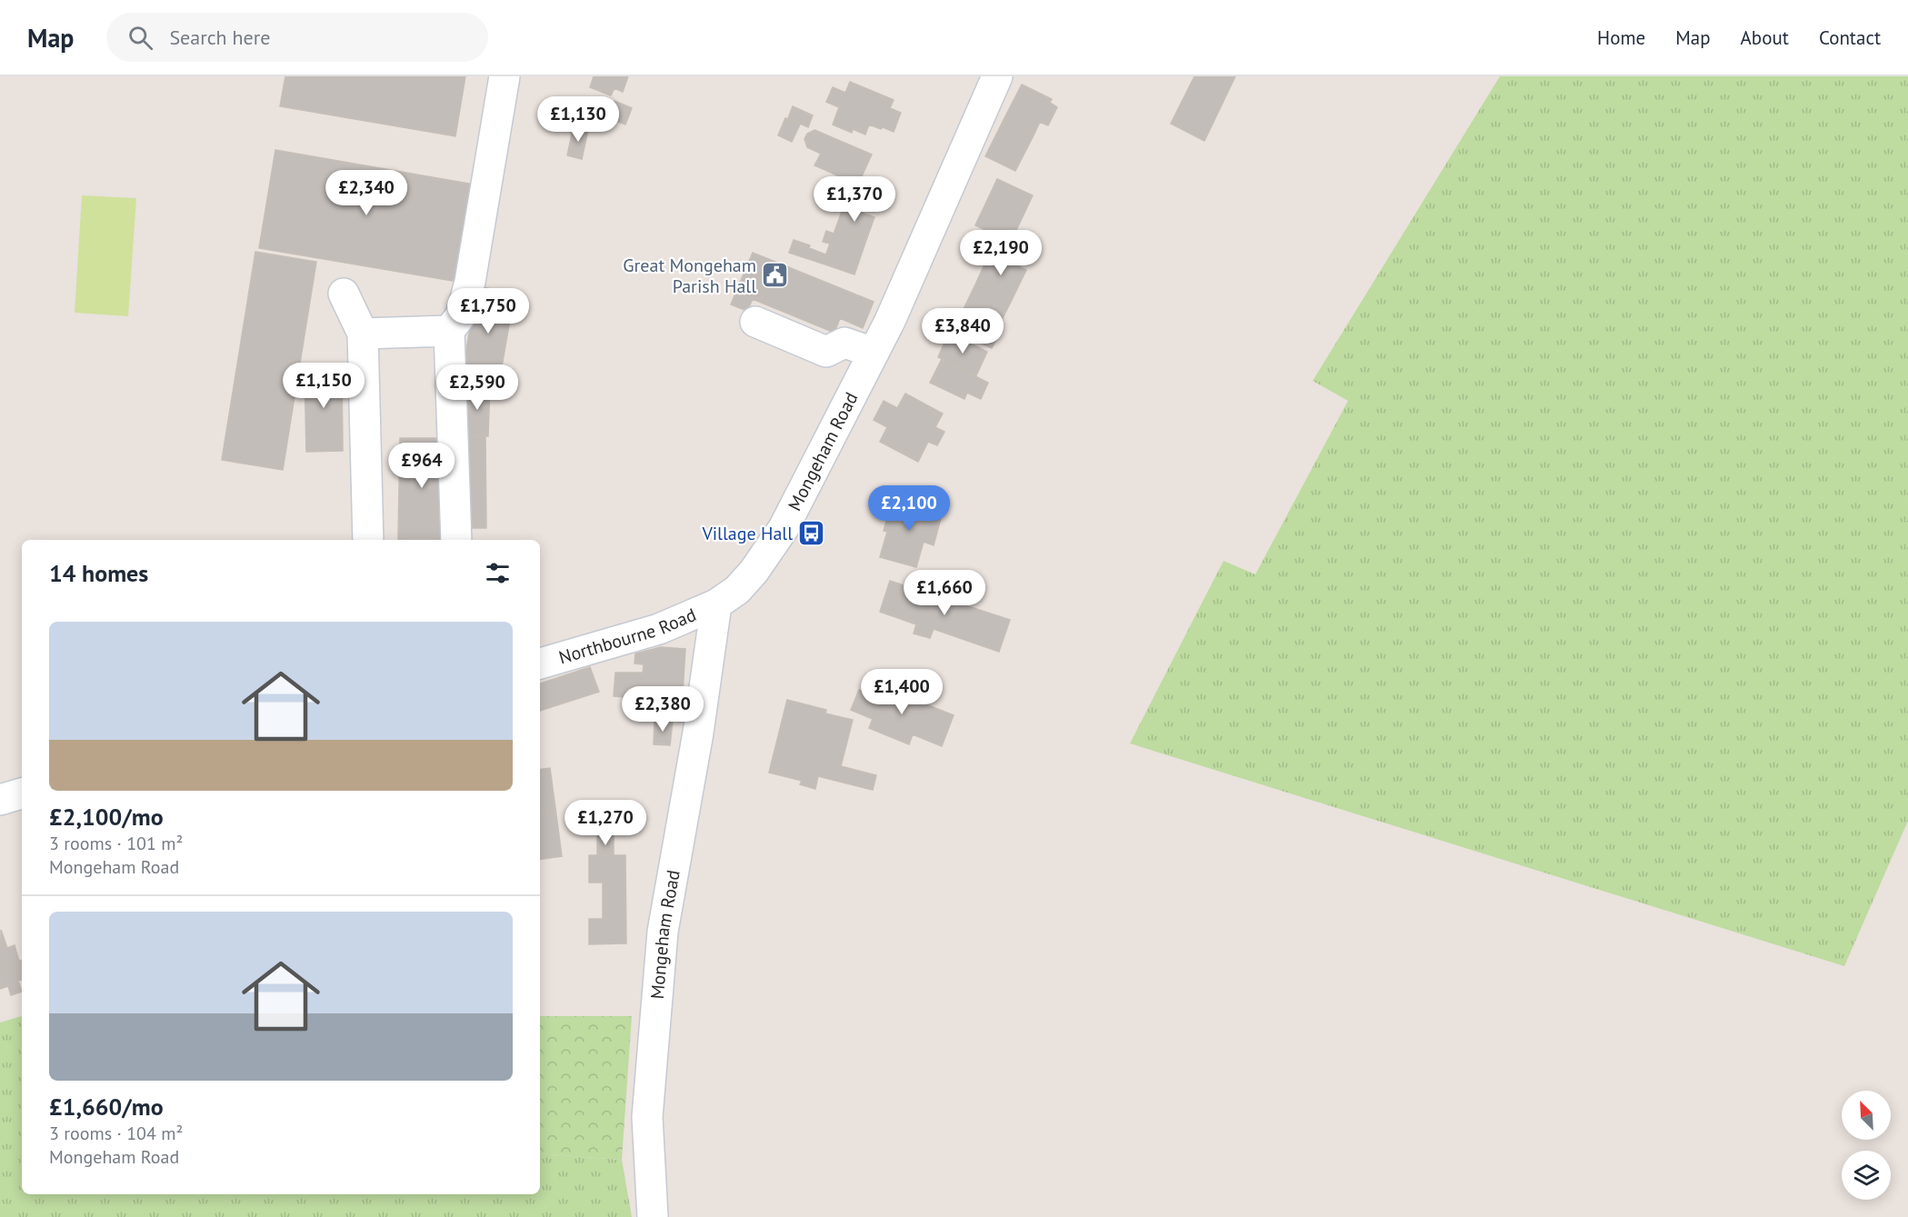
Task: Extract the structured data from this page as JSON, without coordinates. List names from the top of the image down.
{
  "streets": {
    "street": ["Mongeham Road", "Northbourne Road"]
  },
  "crossings": [
    ["Mongeham Road", "Northbourne Road"]
  ],
  "places": {
    "public building": ["Great Mongeham Parish Hall"],
    "bus stop": ["Village Hall"]
  },
  "north": "top left",
  "page": {
    "header": "Map",
    "search": "Search here",
    "nav": [
      "Home",
      "Map",
      "About",
      "Contact"
    ],
    "price": [
      "£1,130",
      "£2,340",
      "£1,370",
      "£2,190",
      "£1,750",
      "£3,840",
      "£1,150",
      "£2,590",
      "£964",
      "£2,100",
      "£1,660",
      "£1,400",
      "£2,380",
      "£1,270"
    ],
    "heading": "14 homes",
    "list": [
      {
        "name": "£2,100/mo",
        "note": "3 rooms · 101 m² · Mongeham Road"
      },
      {
        "name": "£1,660/mo",
        "note": "3 rooms · 104 m² · Mongeham Road"
      }
    ]
  }
}
